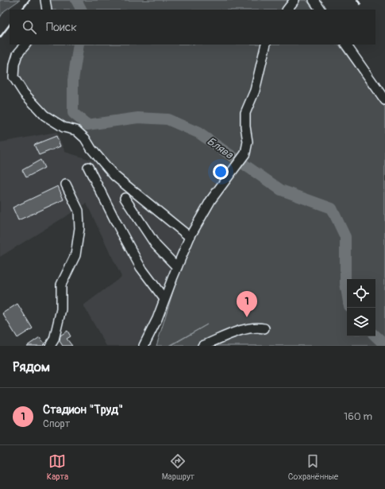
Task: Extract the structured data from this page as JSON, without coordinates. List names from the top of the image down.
{
  "water": ["Блява"],
  "page": {
    "search": "Поиск",
    "pins": "1",
    "heading": "Рядом",
    "list": [
      {
        "mark": "1",
        "name": "Стадион \"Труд\"",
        "note": "Спорт",
        "value": "160 m"
      }
    ],
    "nav": ["Карта", "Маршрут", "Сохранённые"]
  }
}
